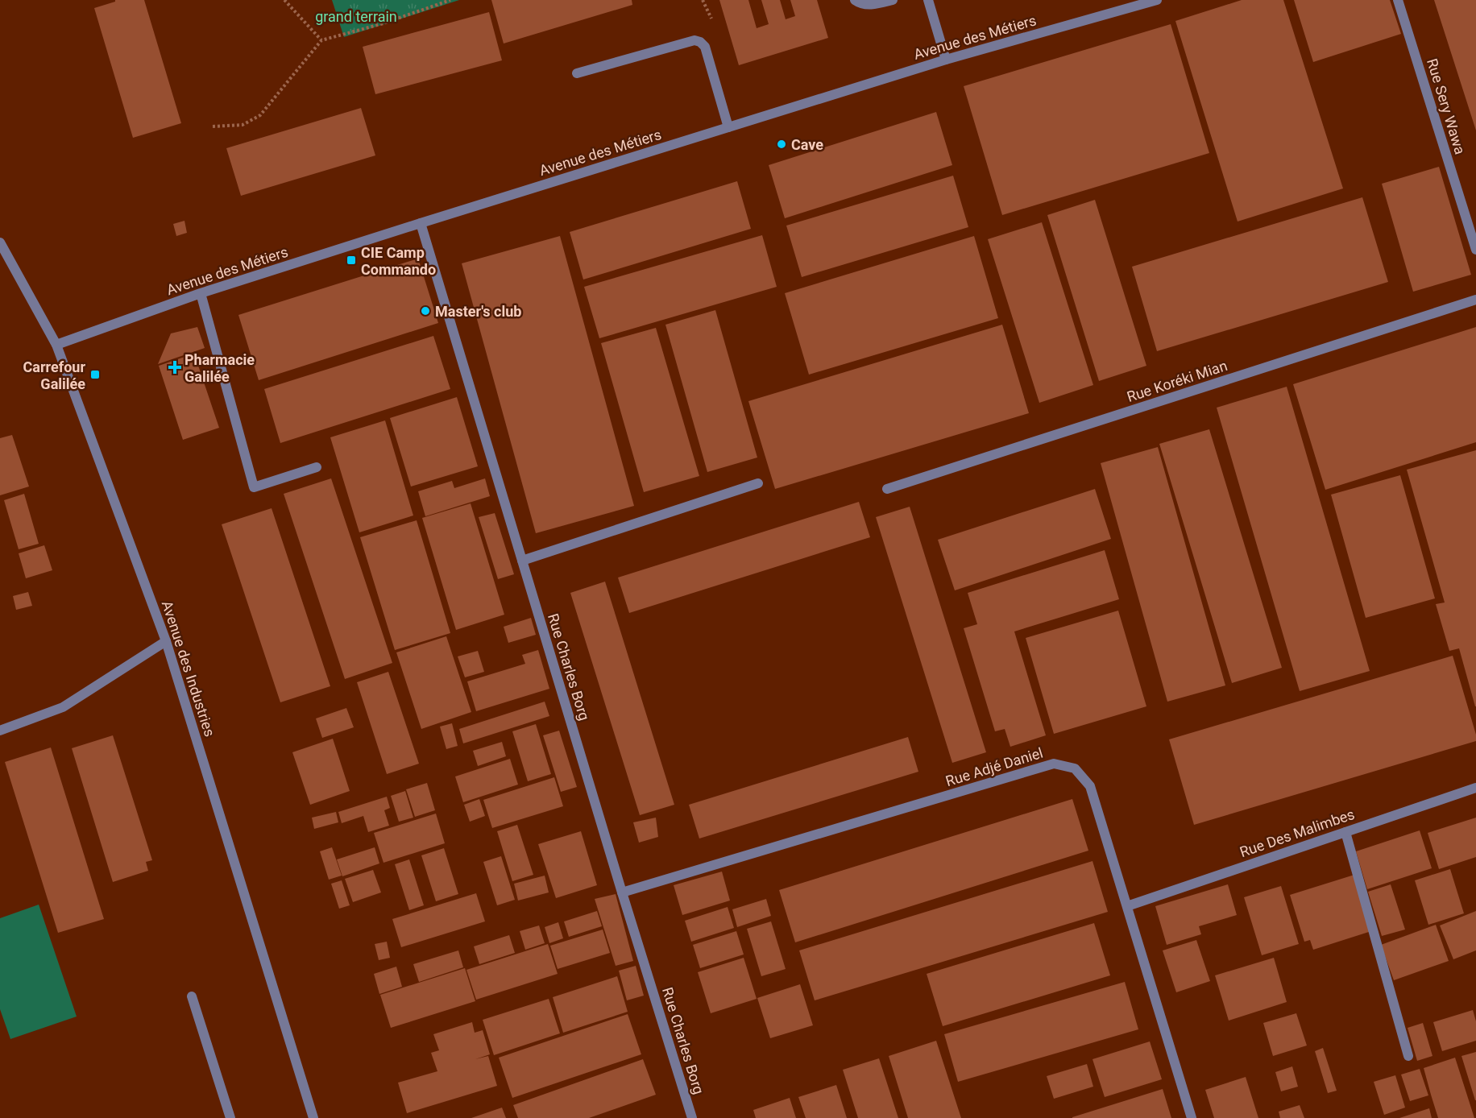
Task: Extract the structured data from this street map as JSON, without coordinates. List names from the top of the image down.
{
  "streets": {
    "street": [
      "Avenue des Métiers",
      "Rue Sery Wawa",
      "Rue Koréki Mian",
      "Rue Charles Borg",
      "Avenue des Industries",
      "Rue Adjé Daniel",
      "Rue Des Malimbes"
    ]
  },
  "crossings": [
    ["Avenue des Métiers", "Rue Charles Borg"],
    ["Avenue des Métiers", "Avenue des Industries"],
    ["Rue Charles Borg", "Rue Adjé Daniel"],
    ["Rue Adjé Daniel", "Rue Des Malimbes"]
  ],
  "parks": ["grand terrain"],
  "places": {
    "other": ["Cave", "Master's club"],
    "transit": ["CIE Camp Commando", "Carrefour Galilée"],
    "health": ["Pharmacie Galilée"]
  }
}
